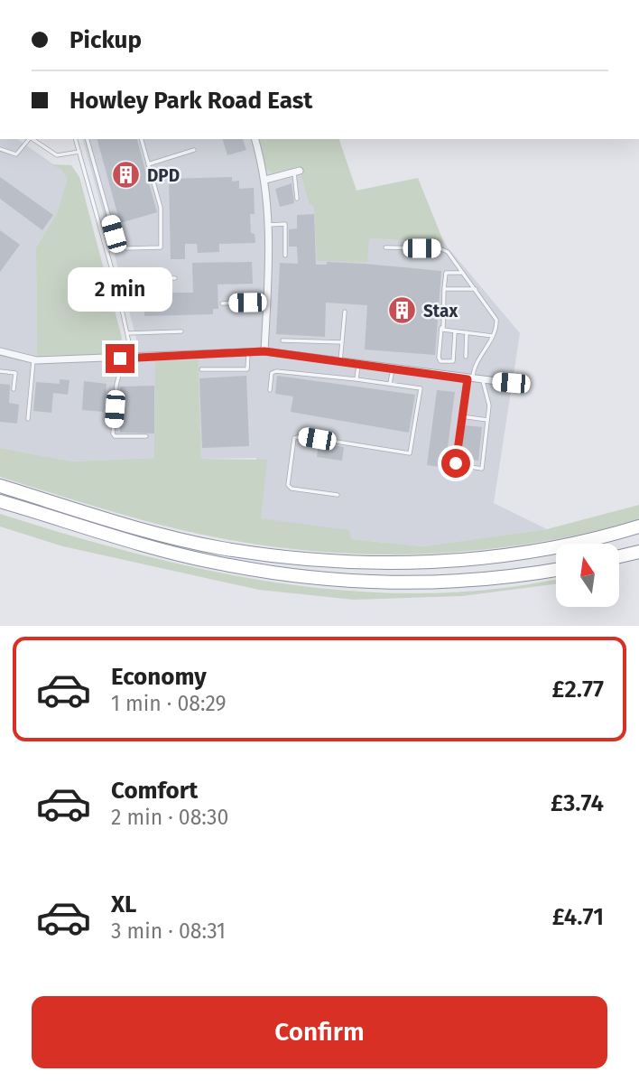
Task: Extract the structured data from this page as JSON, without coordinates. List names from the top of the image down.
{
  "places": {
    "building": ["DPD", "Stax"]
  },
  "north": "top",
  "page": {
    "banner": ["Pickup", "Howley Park Road East"],
    "bubble": "2 min",
    "list": [
      {
        "name": "Economy",
        "note": "1 min · 08:29",
        "value": "£2.77"
      },
      {
        "name": "Comfort",
        "note": "2 min · 08:30",
        "value": "£3.74"
      },
      {
        "name": "XL",
        "note": "3 min · 08:31",
        "value": "£4.71"
      }
    ],
    "buttons": "Confirm"
  }
}
